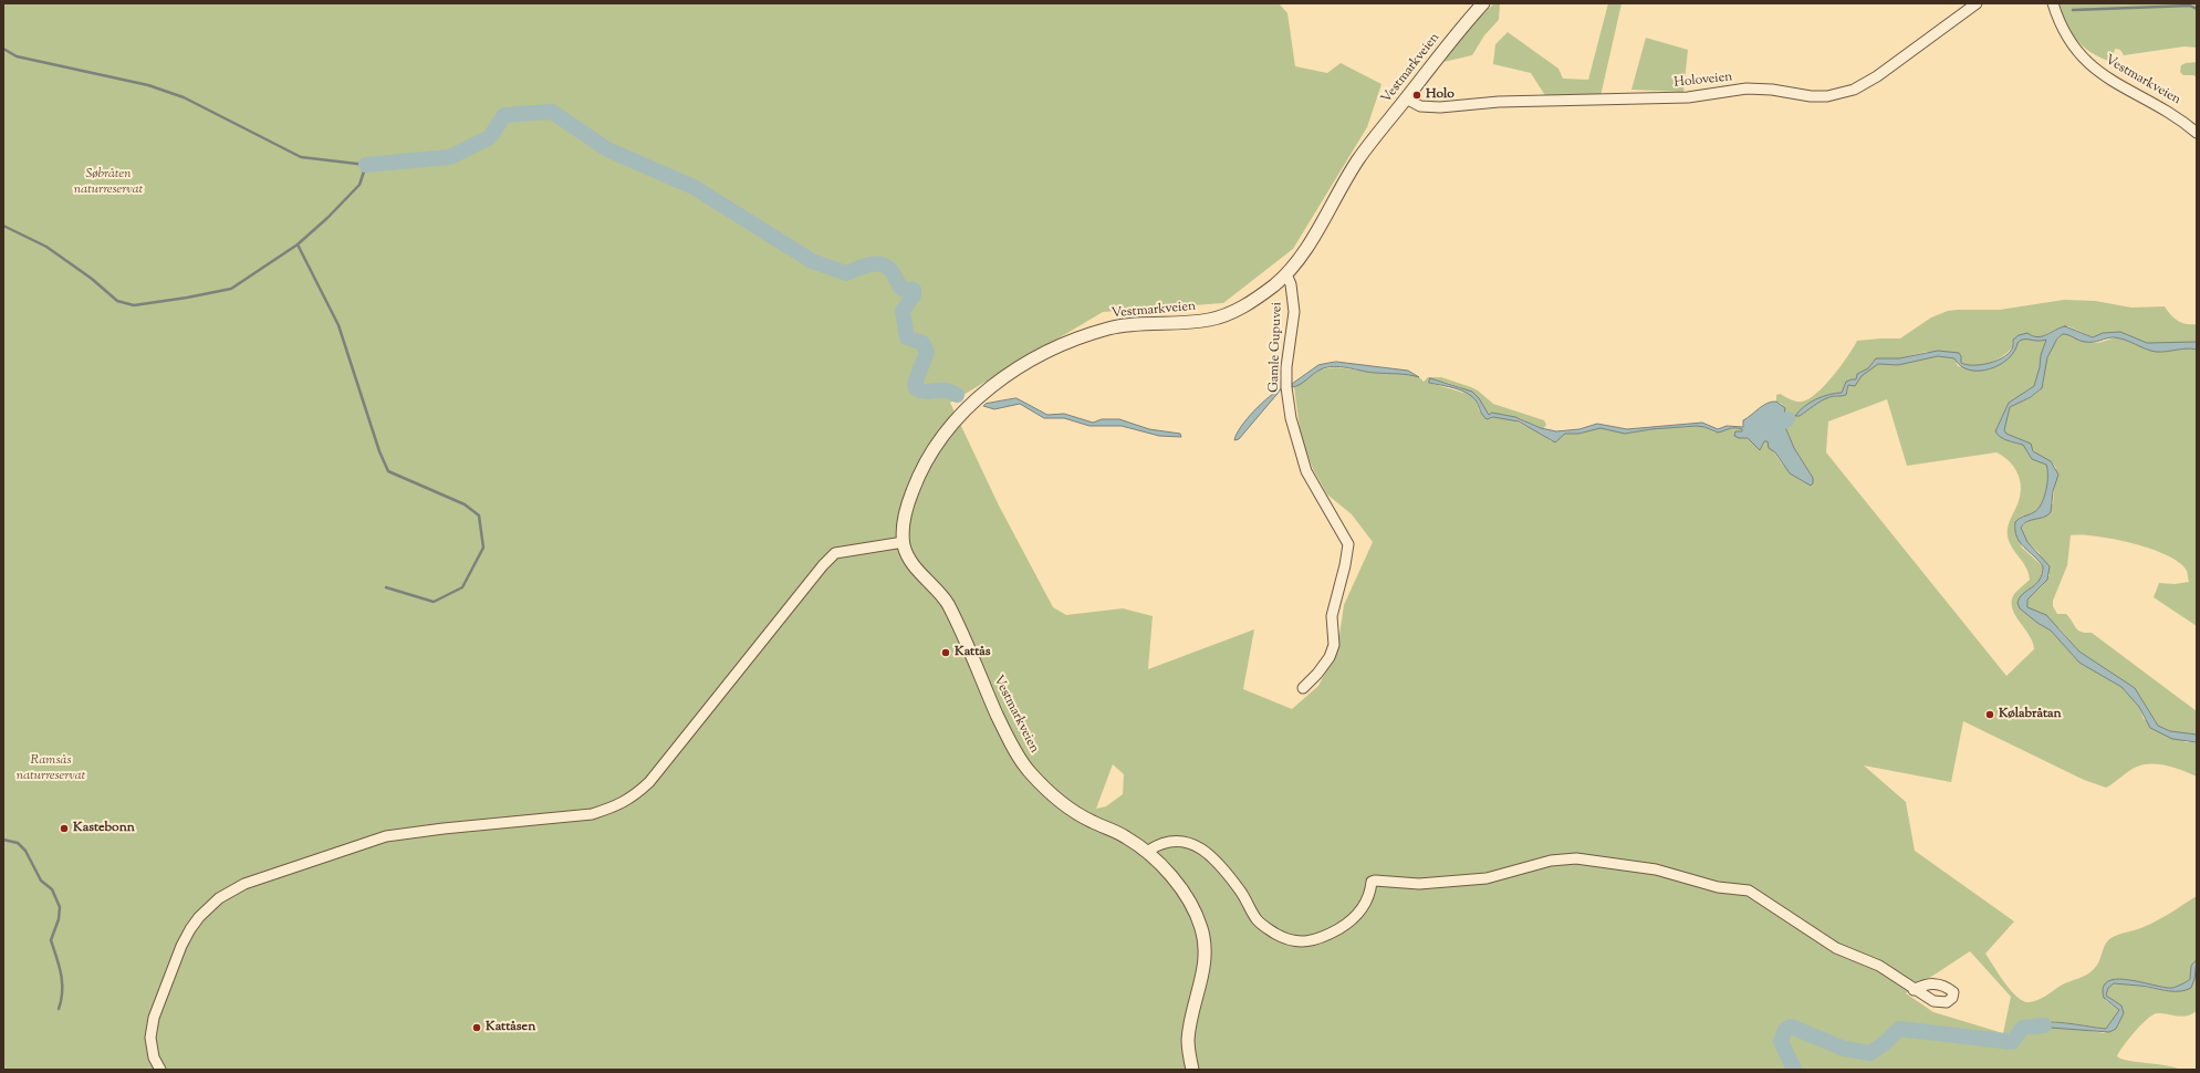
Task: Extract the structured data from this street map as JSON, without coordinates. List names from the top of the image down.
{
  "streets": {
    "street": ["Vestmarkveien", "Holoveien", "Gamle Gupuvei"]
  },
  "crossings": [
    ["Vestmarkveien", "Holoveien"],
    ["Vestmarkveien", "Gamle Gupuvei"]
  ],
  "parks": ["Søbråten naturreservat", "Ramsås naturreservat"],
  "places": [
    "Holo",
    "Kattås",
    "Kølabråtan",
    "Kastebonn",
    "Kattåsen"
  ]
}
